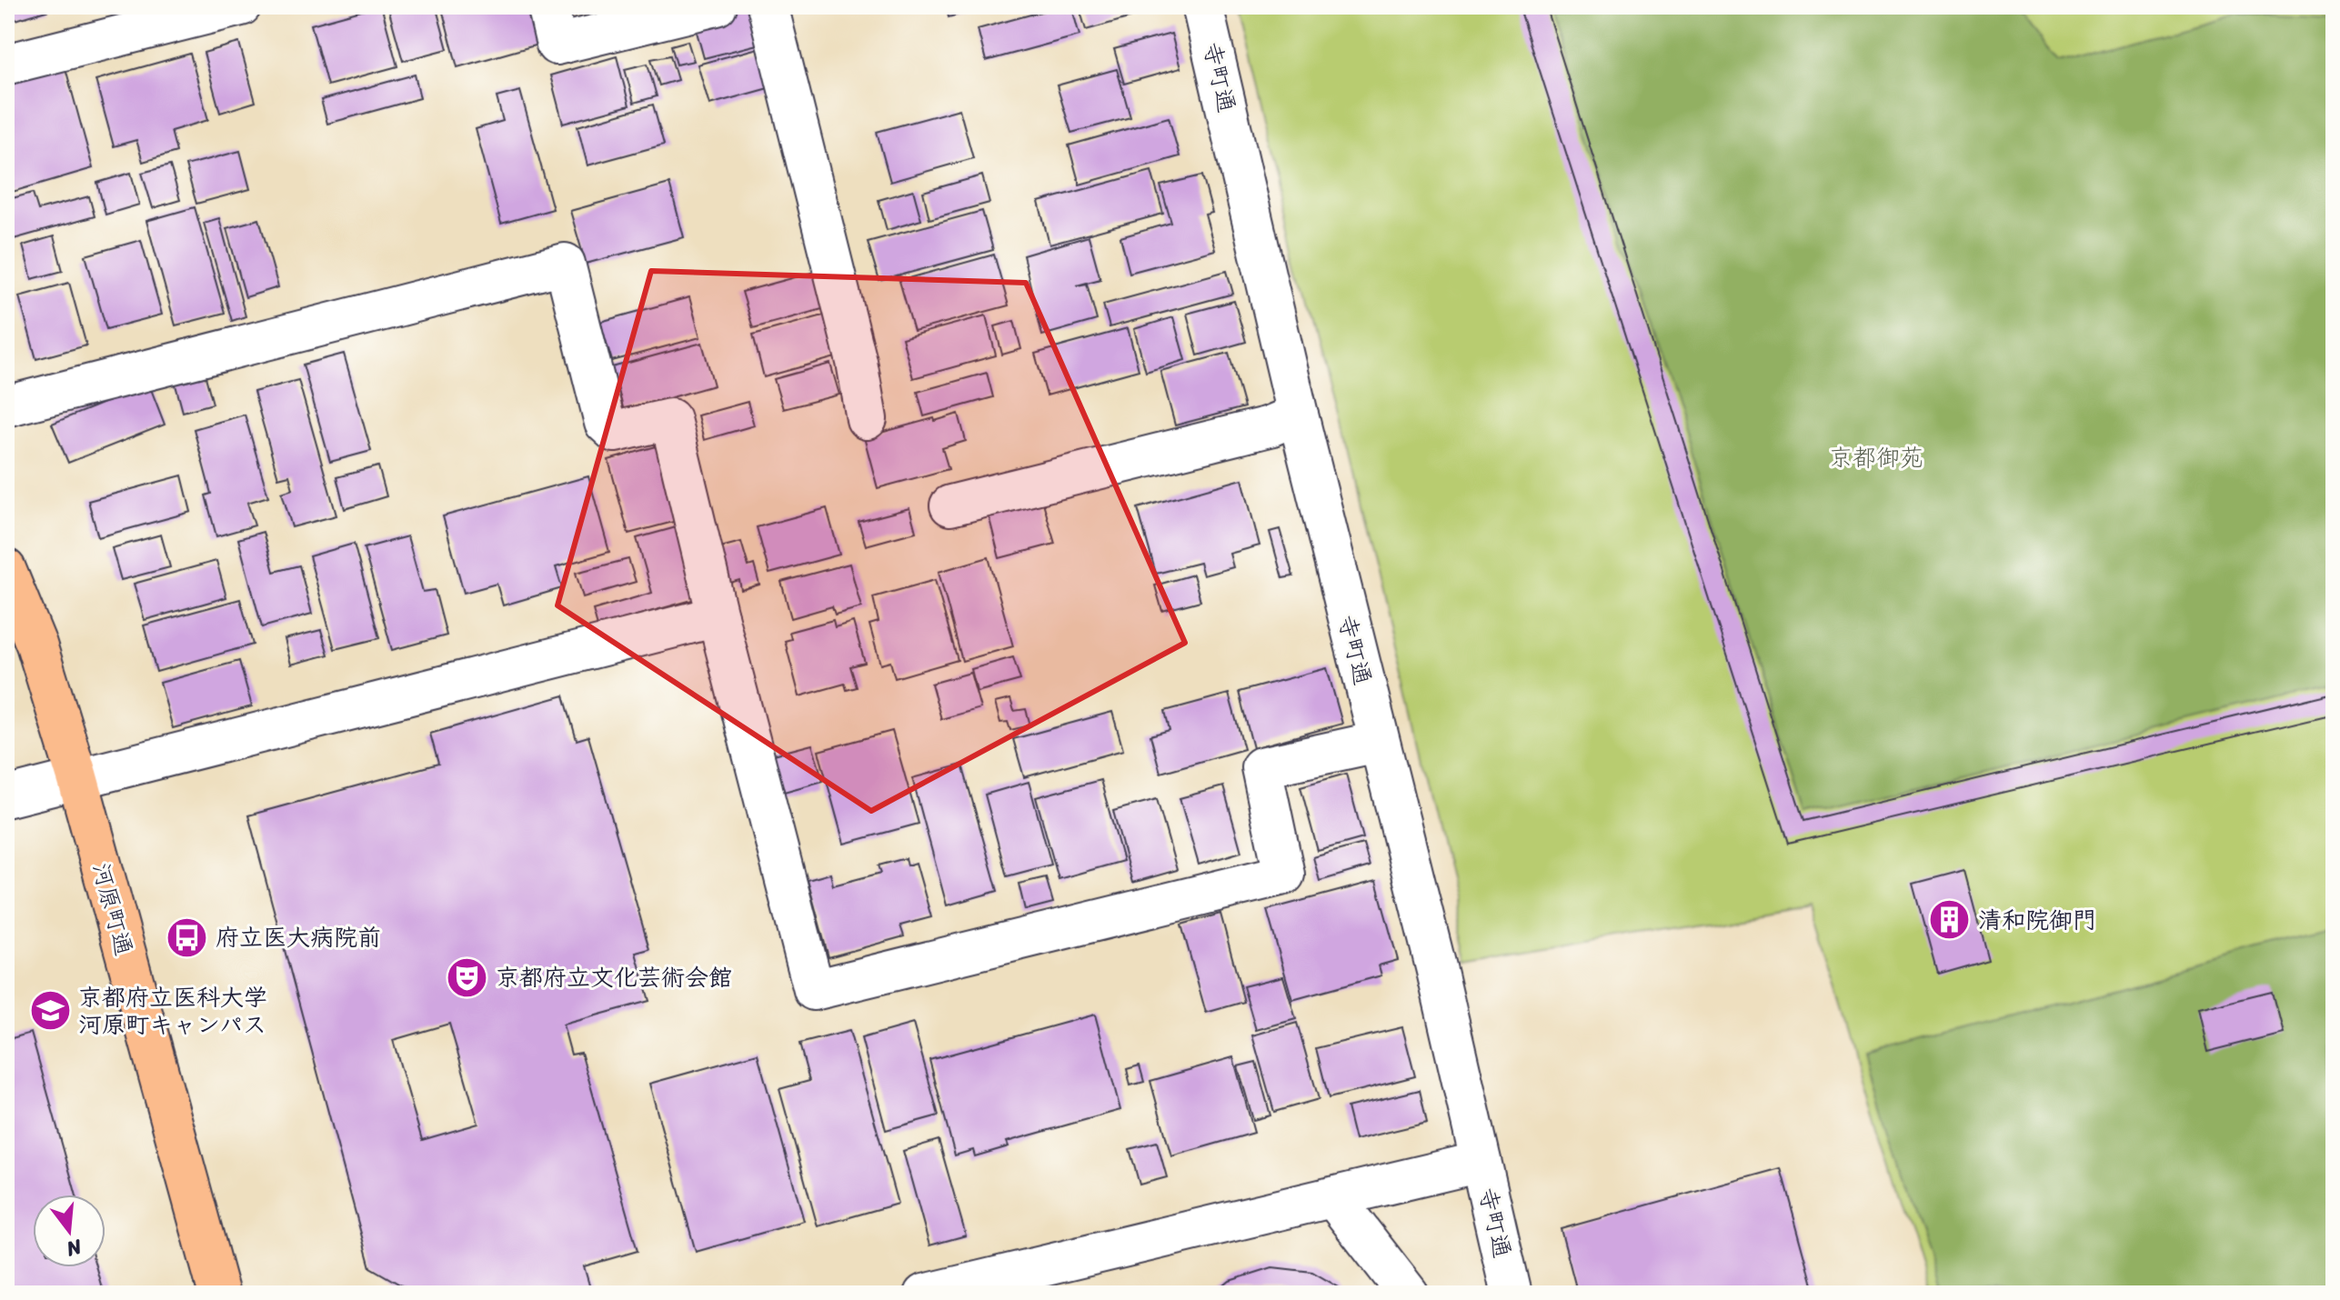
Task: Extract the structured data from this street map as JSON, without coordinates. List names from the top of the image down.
{
  "streets": {
    "main road": ["河原町通"],
    "street": ["寺町通"]
  },
  "parks": ["京都御苑"],
  "places": {
    "building": ["清和院御門"],
    "bus stop": ["府立医大病院前"],
    "theatre": ["京都府立文化芸術会館"],
    "school or university": ["京都府立医科大学 河原町キャンパス"]
  },
  "north": "bottom"
}
